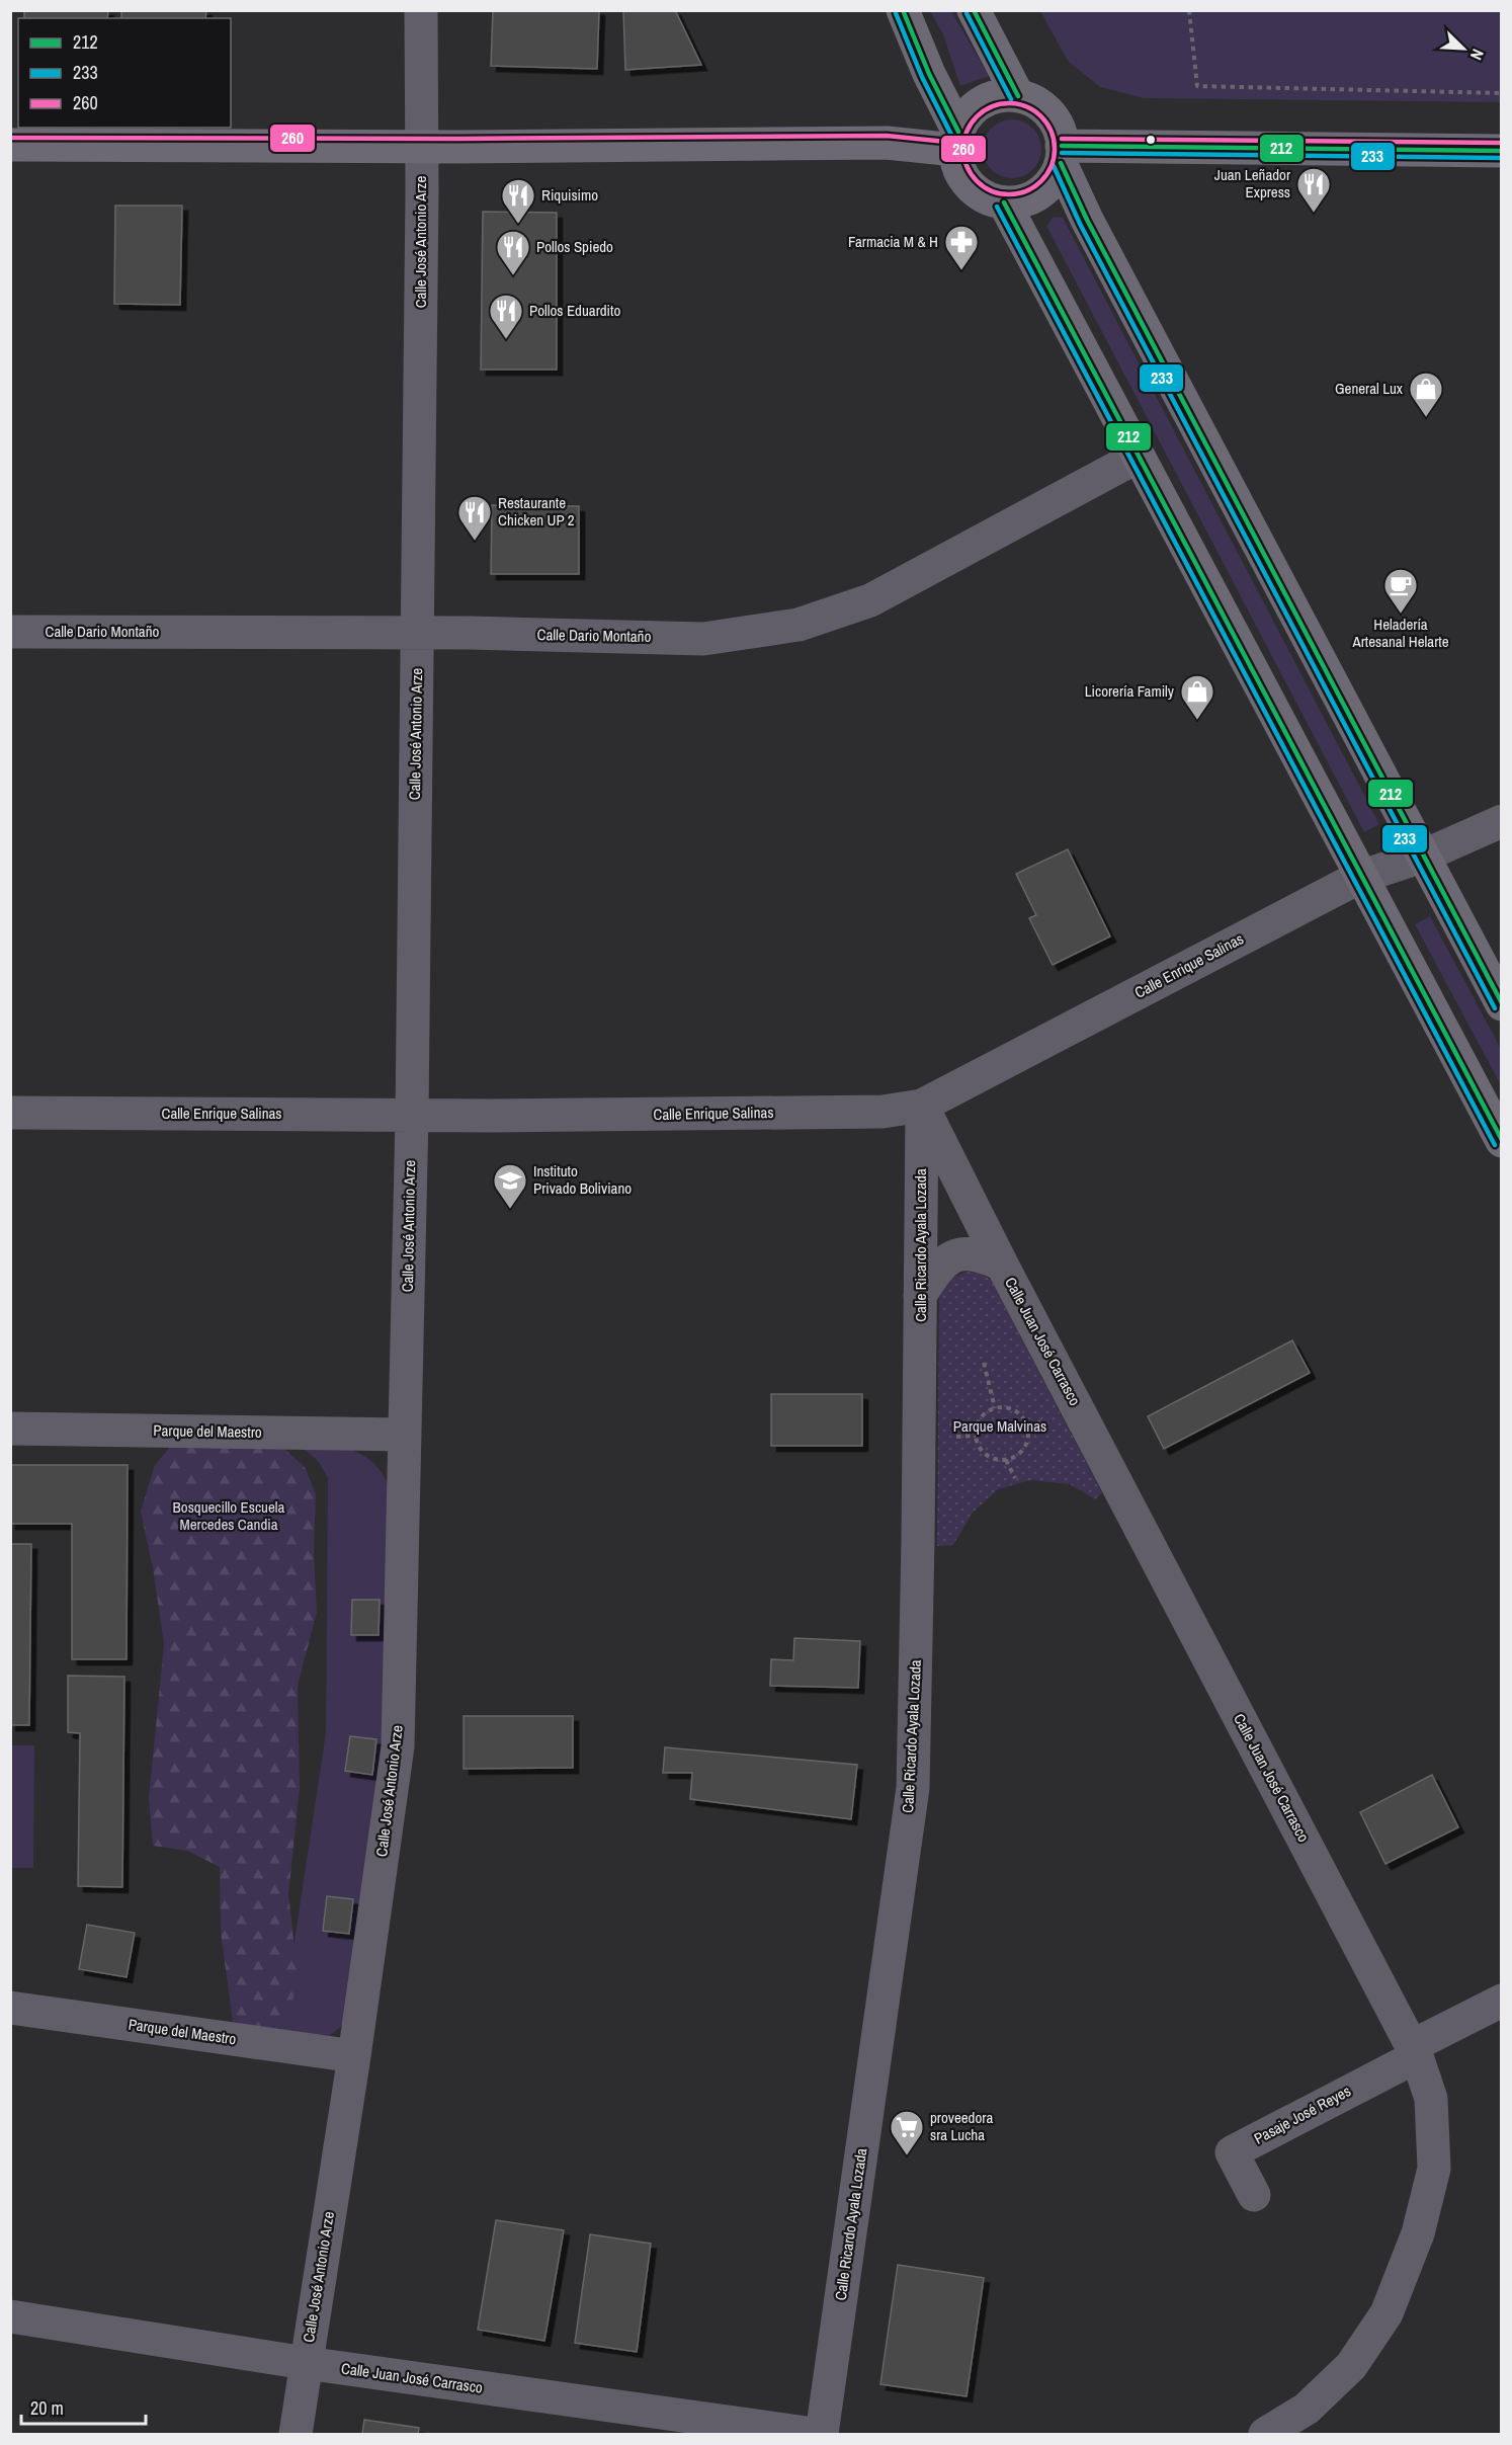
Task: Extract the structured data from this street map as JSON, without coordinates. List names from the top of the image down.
{
  "streets": {
    "street": [
      "Calle José Antonio Arze",
      "Calle Dario Montaño",
      "Calle Enrique Salinas",
      "Calle Ricardo Ayala Lozada",
      "Calle Juan José Carrasco",
      "Parque del Maestro",
      "Pasaje José Reyes"
    ]
  },
  "crossings": [
    ["Calle José Antonio Arze", "Calle Dario Montaño"],
    ["Calle José Antonio Arze", "Calle Enrique Salinas"],
    ["Calle José Antonio Arze", "Calle Juan José Carrasco"],
    ["Calle José Antonio Arze", "Parque del Maestro"],
    ["Calle Enrique Salinas", "Calle Ricardo Ayala Lozada"],
    ["Calle Enrique Salinas", "Calle Juan José Carrasco"],
    ["Calle Ricardo Ayala Lozada", "Calle Juan José Carrasco"],
    ["Calle Juan José Carrasco", "Pasaje José Reyes"]
  ],
  "parks": ["Parque Malvinas", "Bosquecillo Escuela Mercedes Candia"],
  "places": {
    "restaurant": [
      "Juan Leñador Express",
      "Riquisimo",
      "Pollos Spiedo",
      "Pollos Eduardito",
      "Restaurante Chicken UP 2"
    ],
    "pharmacy": ["Farmacia M & H"],
    "shop": ["General Lux", "Licorería Family"],
    "cafe": ["Heladería Artesanal Helarte"],
    "school or university": ["Instituto Privado Boliviano"],
    "supermarket": ["proveedora sra Lucha"]
  },
  "lines": ["transit line 212", "transit line 233", "transit line 260"],
  "legend": ["212", "233", "260"],
  "scale_bar": "20 m",
  "north": "bottom right"
}
